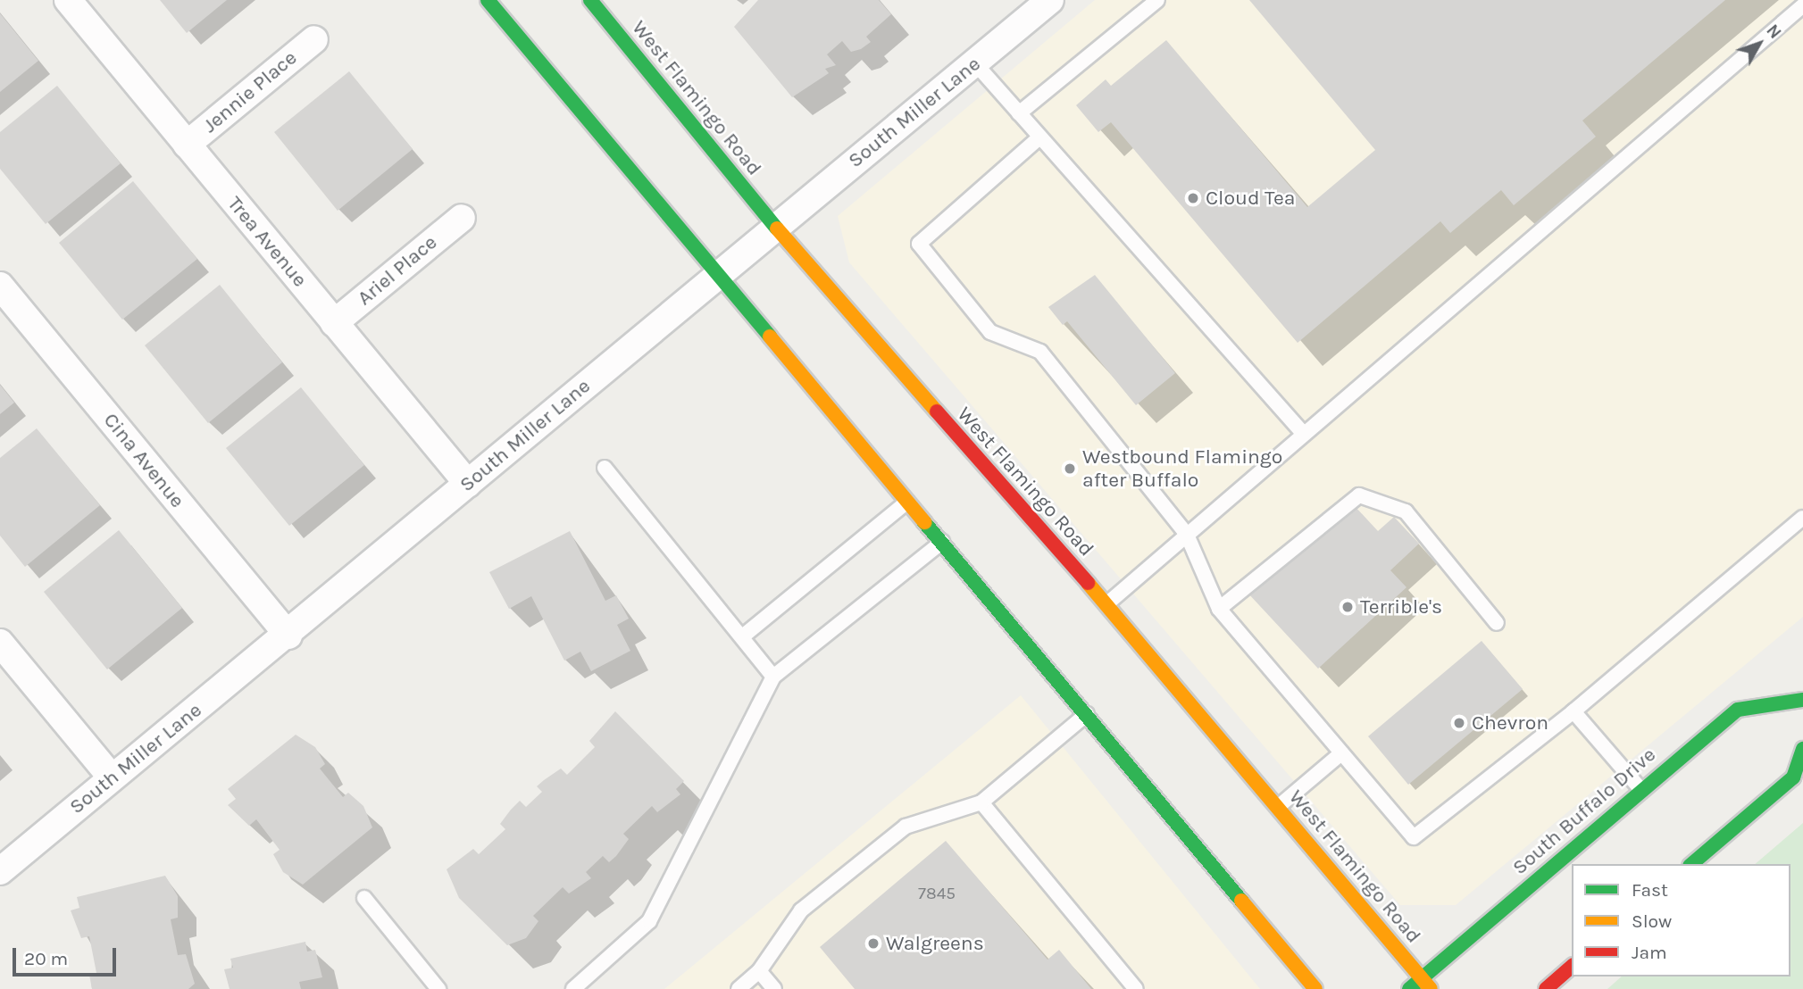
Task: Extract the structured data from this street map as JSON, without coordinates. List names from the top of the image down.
{
  "streets": {
    "main road": ["West Flamingo Road", "South Buffalo Drive"],
    "street": [
      "Jennie Place",
      "South Miller Lane",
      "Trea Avenue",
      "Ariel Place",
      "Cina Avenue"
    ]
  },
  "crossings": [
    ["Jennie Place", "Trea Avenue"],
    ["West Flamingo Road", "South Miller Lane"],
    ["West Flamingo Road", "South Buffalo Drive"],
    ["South Miller Lane", "Trea Avenue"],
    ["South Miller Lane", "Cina Avenue"],
    ["Trea Avenue", "Ariel Place"]
  ],
  "places": [
    "Cloud Tea",
    "Westbound Flamingo after Buffalo",
    "Terrible's",
    "Chevron",
    "Walgreens"
  ],
  "house_numbers": ["7845"],
  "legend": ["Fast", "Slow", "Jam"],
  "scale_bar": "20 m",
  "north": "top right"
}
